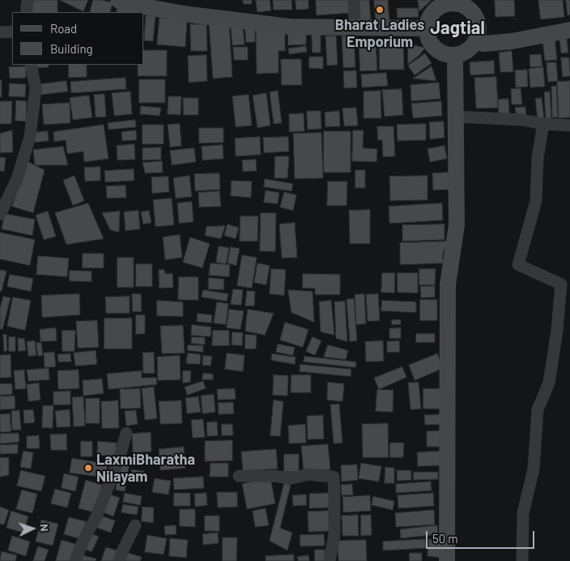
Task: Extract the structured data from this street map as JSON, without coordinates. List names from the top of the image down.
{
  "districts": ["Jagtial"],
  "places": ["Bharat Ladies Emporium", "LaxmiBharatha Nilayam"],
  "legend": ["Road", "Building"],
  "scale_bar": "50 m",
  "north": "right"
}
